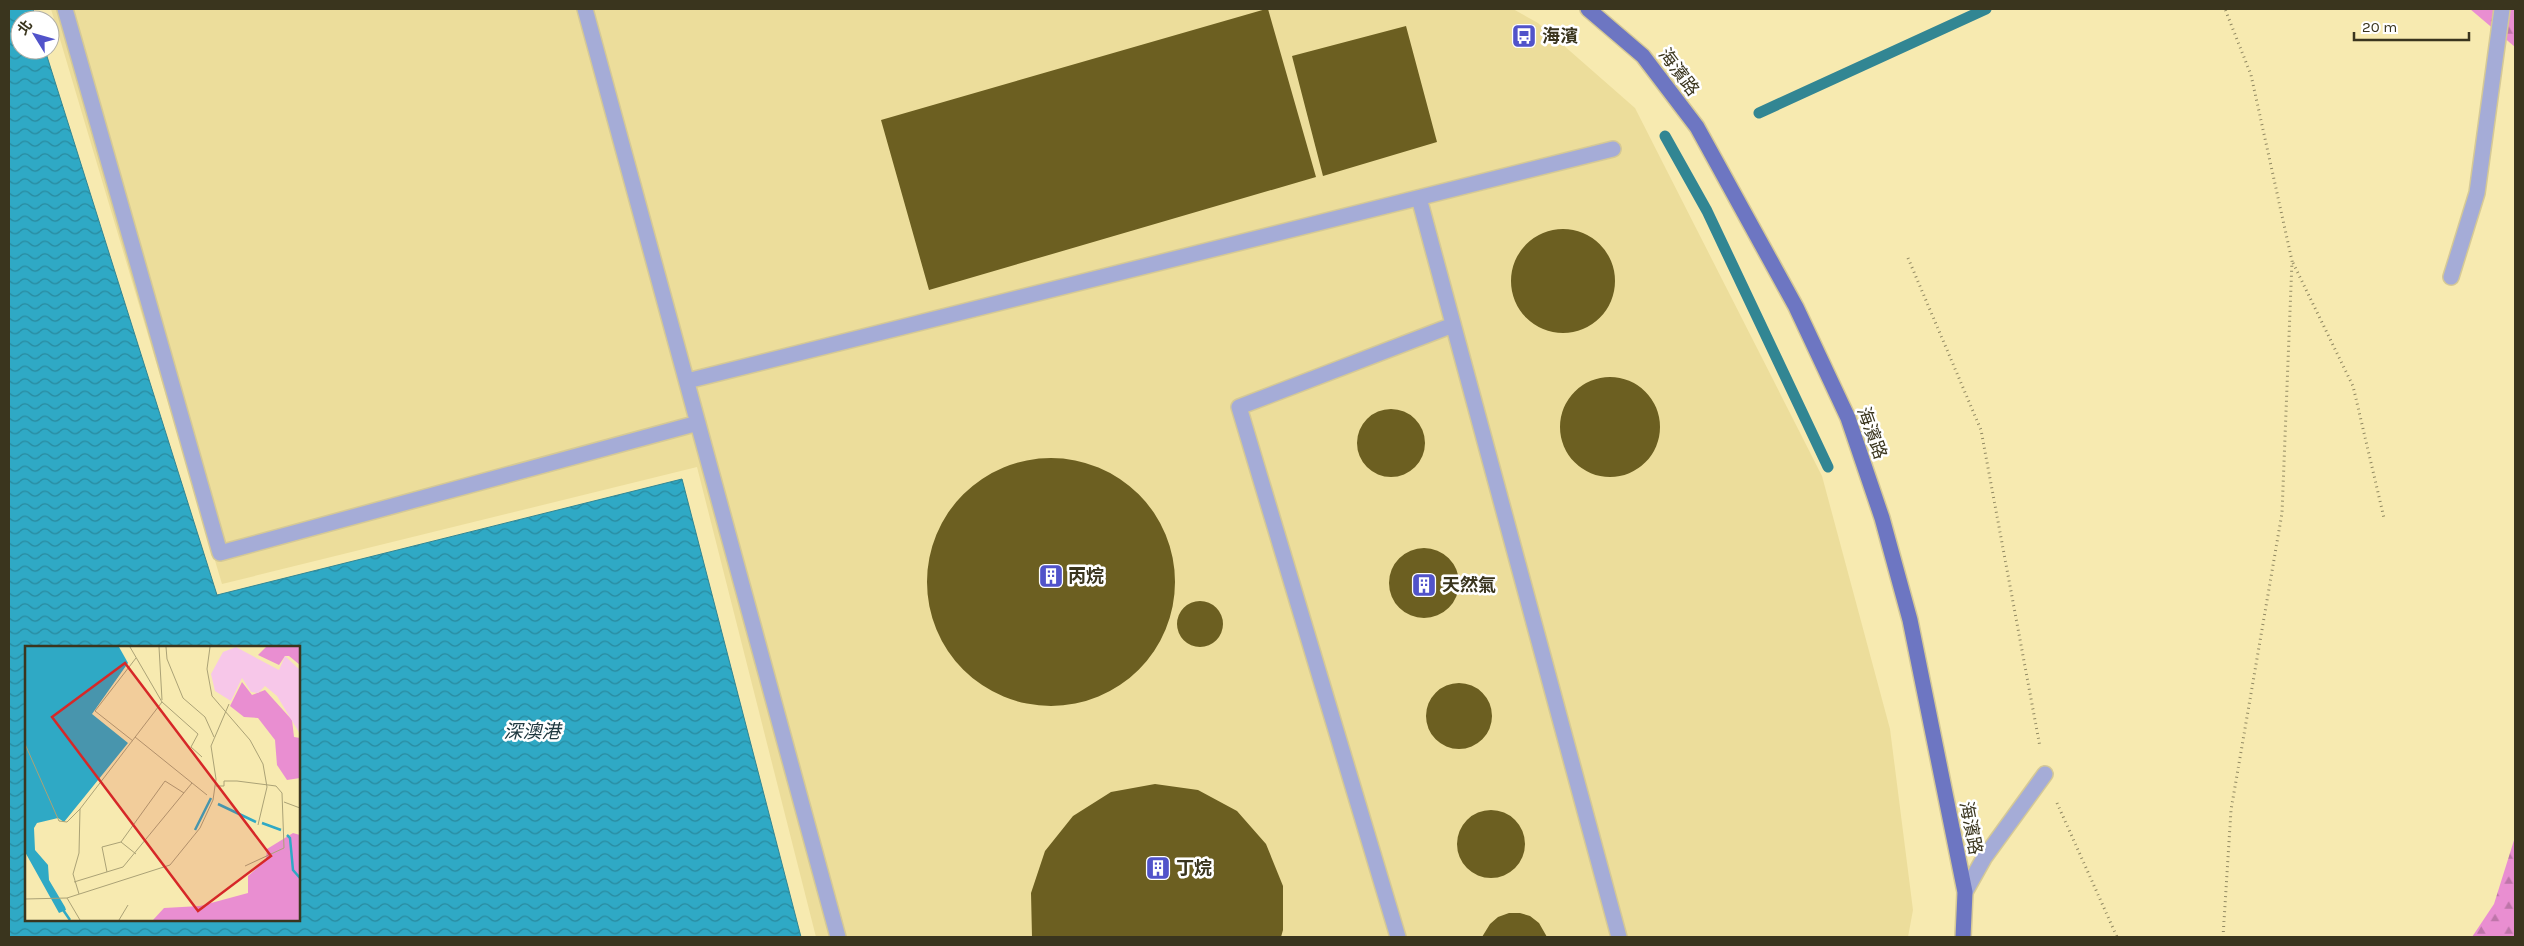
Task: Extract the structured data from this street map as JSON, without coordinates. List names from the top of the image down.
{
  "streets": {
    "main road": ["海濱路"]
  },
  "water": ["深澳港"],
  "places": {
    "bus stop": ["海濱"],
    "building": ["丙烷", "天然氣", "丁烷"]
  },
  "scale_bar": "20 m",
  "north": "top left"
}
